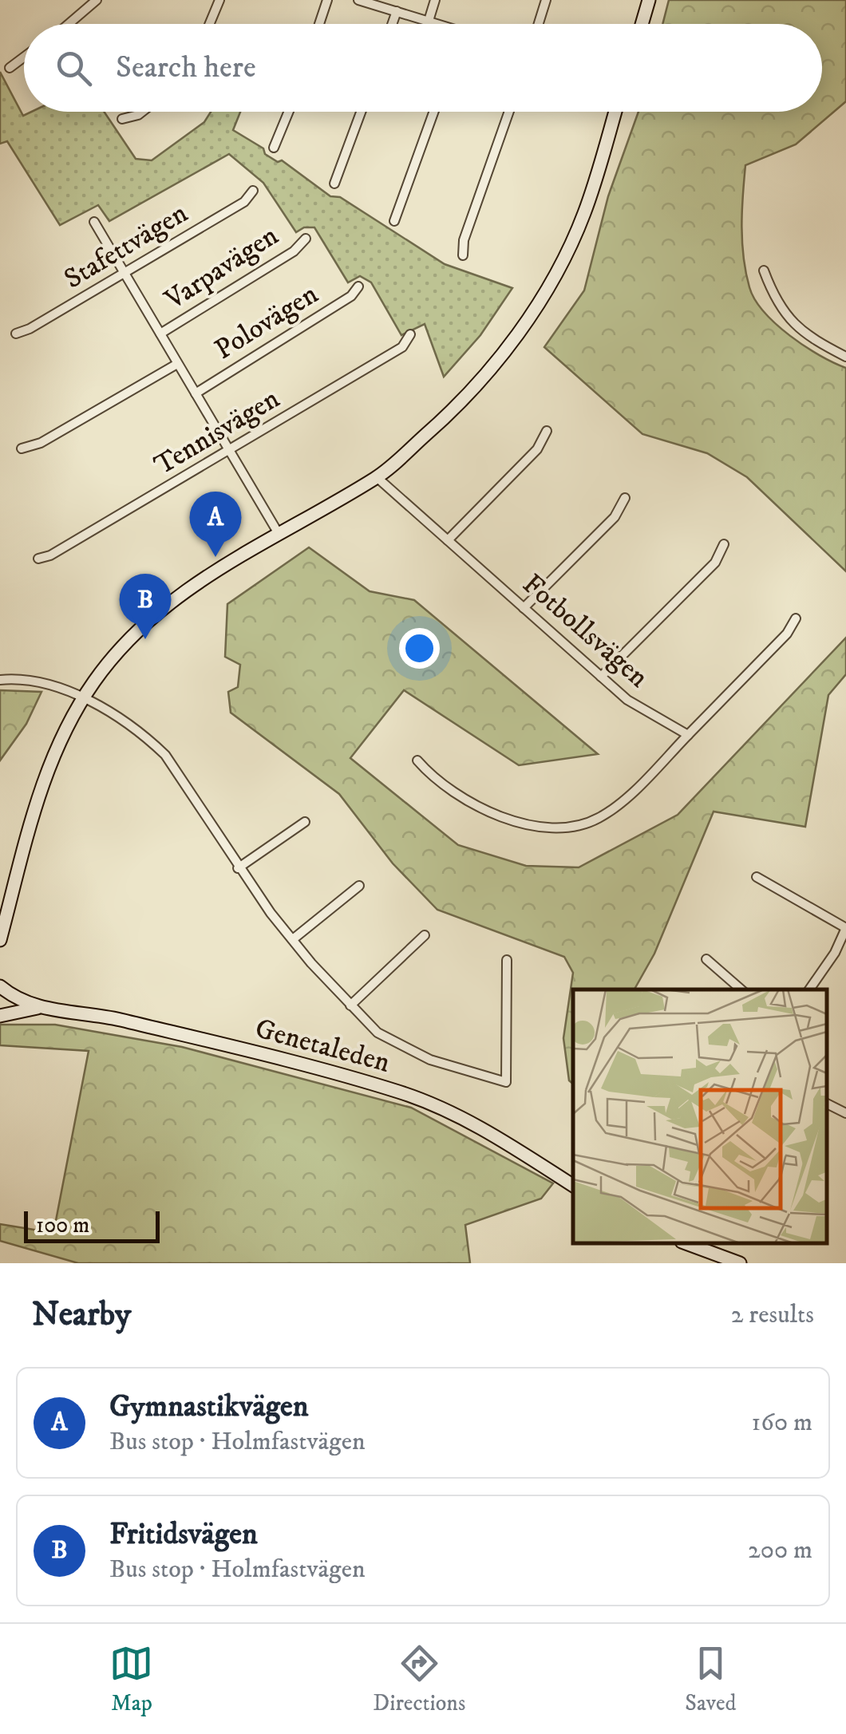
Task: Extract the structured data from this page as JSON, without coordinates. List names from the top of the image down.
{
  "streets": {
    "street": [
      "Stafettvägen",
      "Varpavägen",
      "Polovägen",
      "Tennisvägen",
      "Fotbollsvägen",
      "Genetaleden"
    ]
  },
  "scale_bar": "100 m",
  "page": {
    "search": "Search here",
    "pins": ["A", "B"],
    "scale": "100 m",
    "heading": ["Nearby", "2 results"],
    "list": [
      {
        "mark": "A",
        "name": "Gymnastikvägen",
        "note": "Bus stop · Holmfastvägen",
        "value": "160 m"
      },
      {
        "mark": "B",
        "name": "Fritidsvägen",
        "note": "Bus stop · Holmfastvägen",
        "value": "200 m"
      }
    ],
    "nav": ["Map", "Directions", "Saved"]
  }
}
